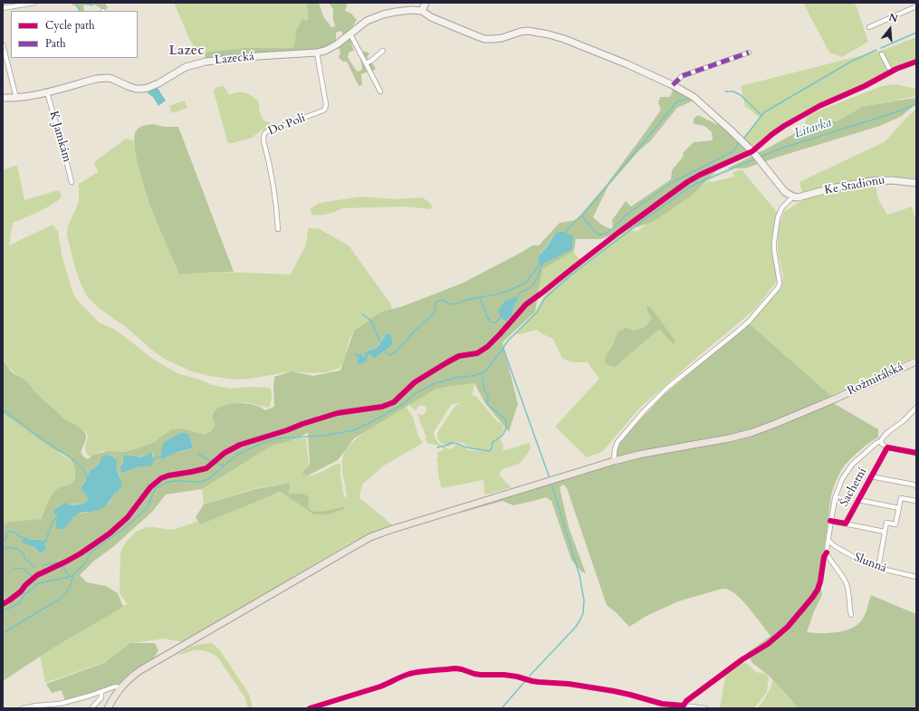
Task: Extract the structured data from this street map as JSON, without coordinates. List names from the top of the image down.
{
  "streets": {
    "main road": ["Rožmitálská"],
    "street": [
      "Lazecká",
      "Do Polí",
      "K Jamkám",
      "Ke Stadionu",
      "Šachetní",
      "Slunná"
    ]
  },
  "crossings": [
    ["Lazecká", "Do Polí"],
    ["Lazecká", "K Jamkám"],
    ["Šachetní", "Slunná"]
  ],
  "districts": ["Lazec"],
  "water": ["Litavka"],
  "legend": ["Cycle path", "Path"],
  "north": "top"
}
